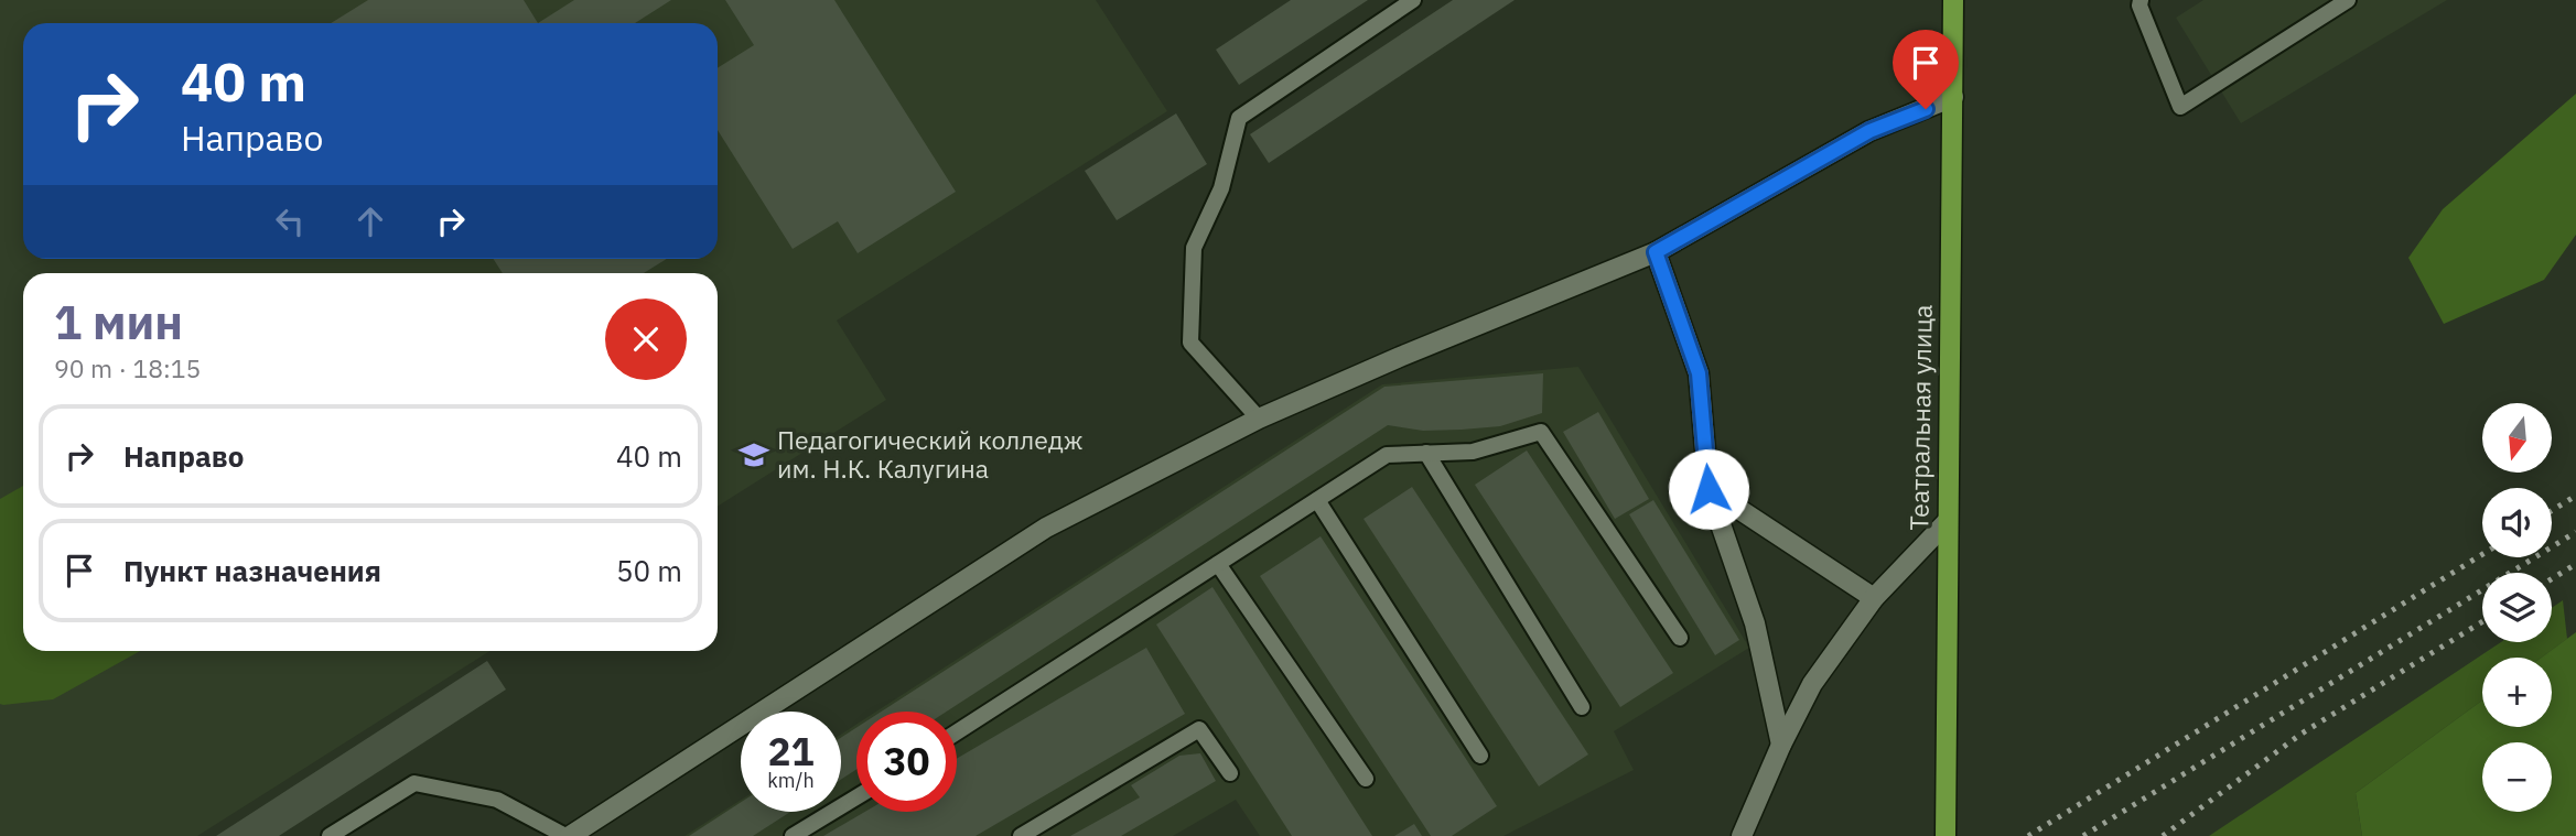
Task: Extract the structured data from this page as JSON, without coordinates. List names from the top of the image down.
{
  "streets": {
    "main road": ["Театральная улица"]
  },
  "places": {
    "school or university": ["Педагогический колледж им. Н.К. Калугина"]
  },
  "north": "bottom",
  "page": {
    "turn": ["40 m", "Направо"],
    "heading": ["1 мин", "90 m · 18:15"],
    "map_buttons": ["+", "−"],
    "list": [
      {
        "name": "Направо",
        "value": "40 m"
      },
      {
        "name": "Пункт назначения",
        "value": "50 m"
      }
    ],
    "speed": "21 km/h",
    "limit": "30"
  }
}
